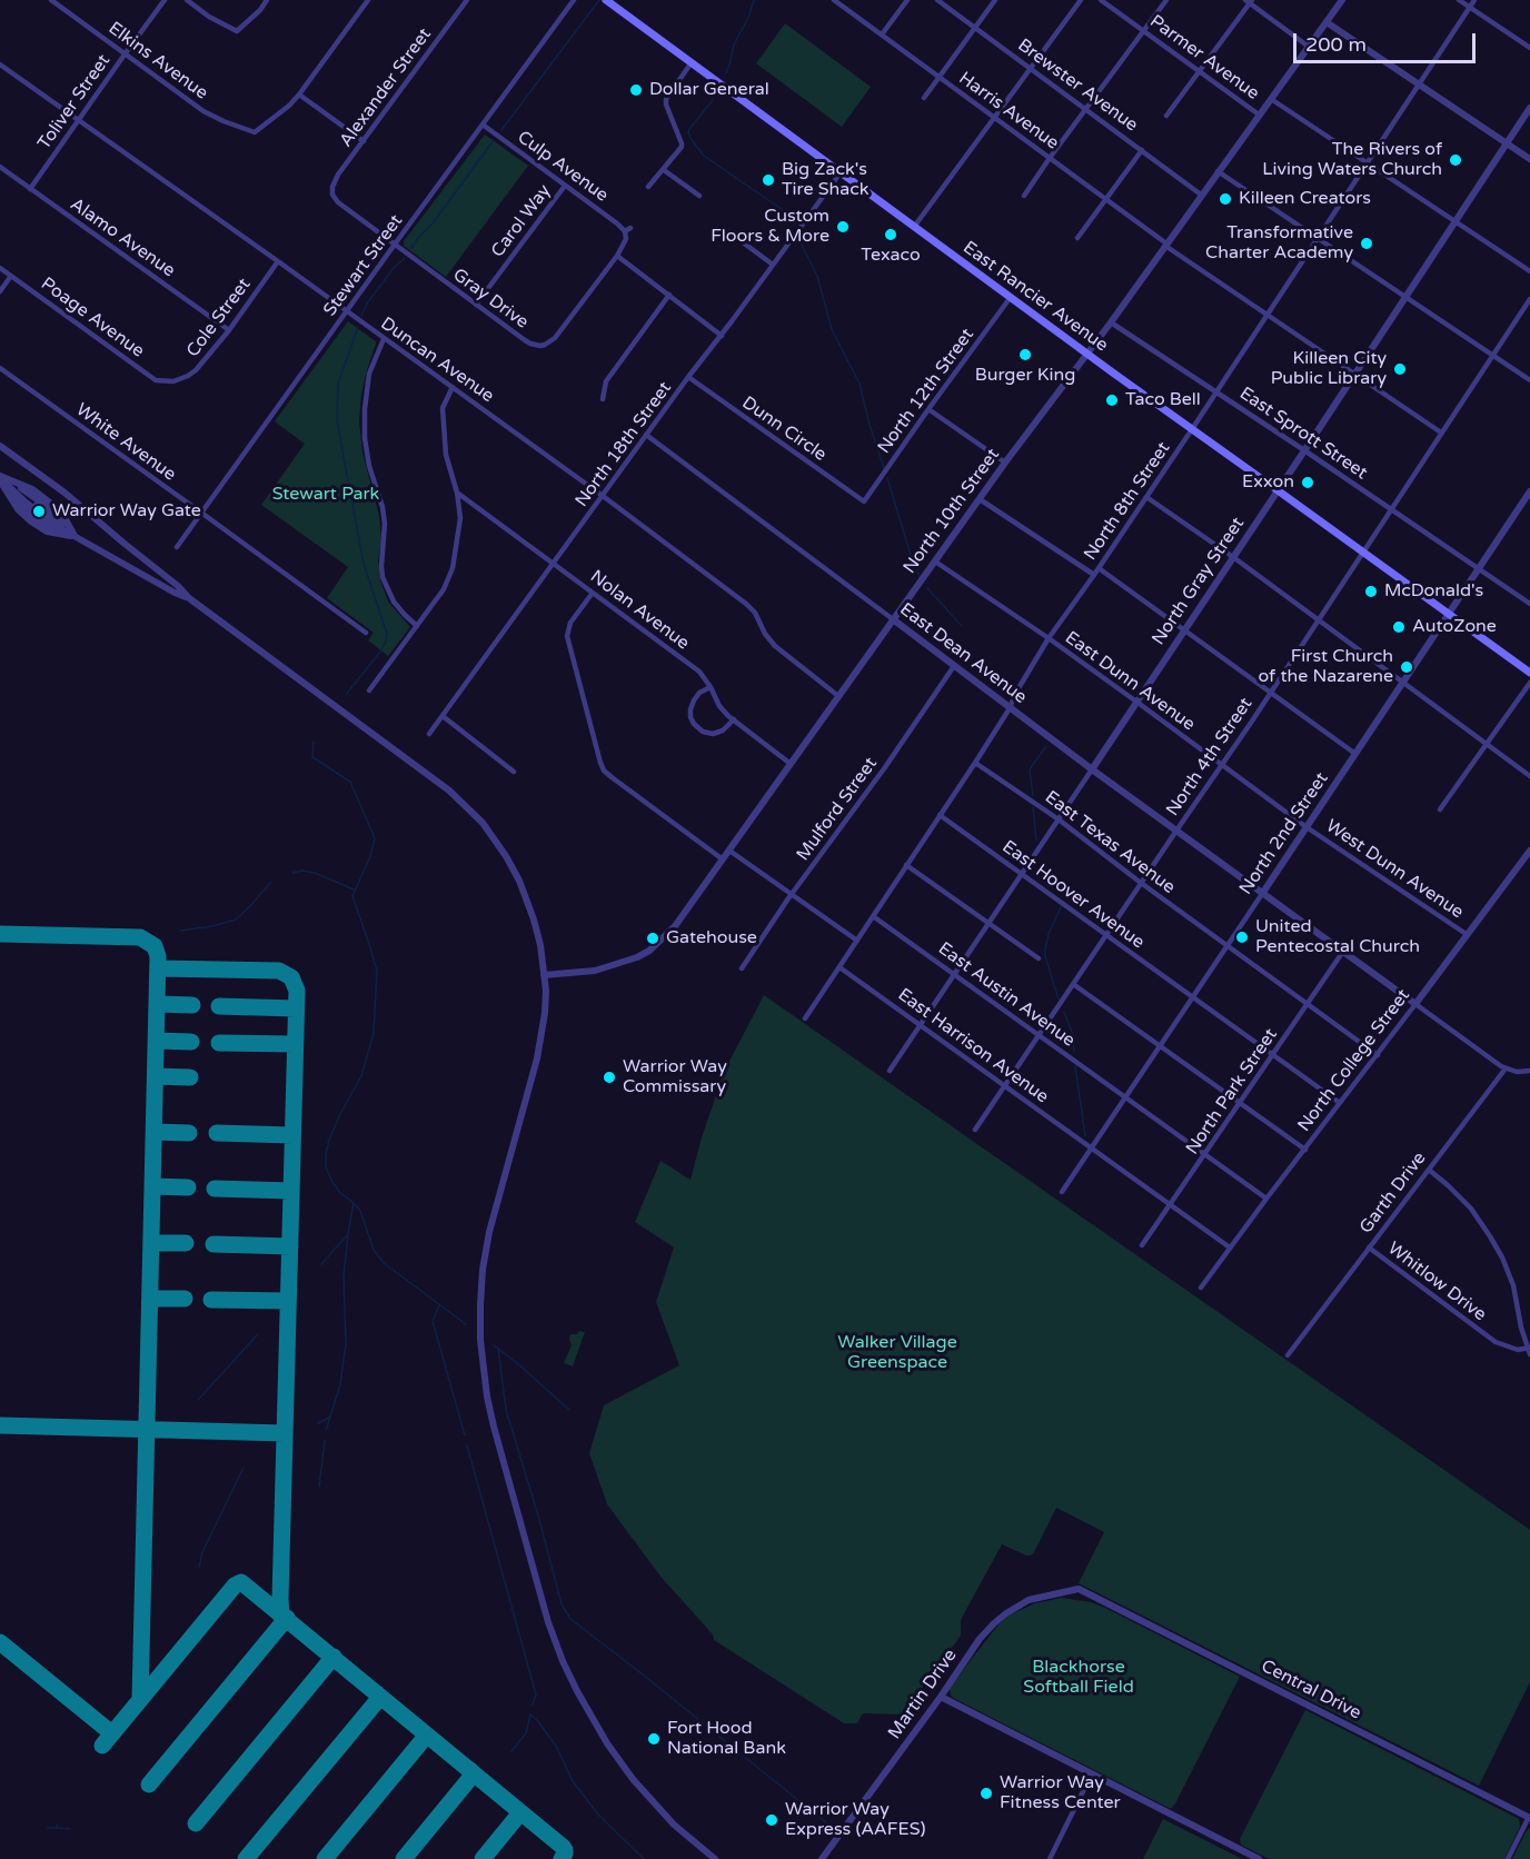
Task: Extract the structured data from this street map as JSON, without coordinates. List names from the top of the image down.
{
  "streets": {
    "main road": ["East Rancier Avenue"],
    "street": [
      "Parmer Avenue",
      "Elkins Avenue",
      "Brewster Avenue",
      "Alexander Street",
      "Toliver Street",
      "Harris Avenue",
      "Culp Avenue",
      "Carol Way",
      "Alamo Avenue",
      "Stewart Street",
      "Gray Drive",
      "Poage Avenue",
      "Cole Street",
      "Duncan Avenue",
      "North 12th Street",
      "Dunn Circle",
      "East Sprott Street",
      "White Avenue",
      "North 18th Street",
      "North 8th Street",
      "North 10th Street",
      "North Gray Street",
      "Nolan Avenue",
      "East Dean Avenue",
      "East Dunn Avenue",
      "North 4th Street",
      "Mulford Street",
      "North 2nd Street",
      "East Texas Avenue",
      "West Dunn Avenue",
      "East Hoover Avenue",
      "East Austin Avenue",
      "East Harrison Avenue",
      "North College Street",
      "North Park Street",
      "Garth Drive",
      "Whitlow Drive",
      "Central Drive",
      "Martin Drive"
    ]
  },
  "crossings": [
    ["Parmer Avenue", "North 10th Street"],
    ["Elkins Avenue", "Toliver Street"],
    ["Brewster Avenue", "North 10th Street"],
    ["Alexander Street", "Gray Drive"],
    ["Toliver Street", "Alamo Avenue"],
    ["Toliver Street", "Duncan Avenue"],
    ["Harris Avenue", "North 8th Street"],
    ["Harris Avenue", "North 10th Street"],
    ["Harris Avenue", "North Gray Street"],
    ["Harris Avenue", "North 4th Street"],
    ["Culp Avenue", "Carol Way"],
    ["Culp Avenue", "Stewart Street"],
    ["Culp Avenue", "Gray Drive"],
    ["Carol Way", "Gray Drive"],
    ["Alamo Avenue", "Cole Street"],
    ["Stewart Street", "Gray Drive"],
    ["Stewart Street", "Duncan Avenue"],
    ["Stewart Street", "White Avenue"],
    ["East Rancier Avenue", "North 12th Street"],
    ["East Rancier Avenue", "North 18th Street"],
    ["East Rancier Avenue", "North 8th Street"],
    ["East Rancier Avenue", "North 10th Street"],
    ["East Rancier Avenue", "North Gray Street"],
    ["East Rancier Avenue", "North 4th Street"],
    ["East Rancier Avenue", "North 2nd Street"],
    ["Poage Avenue", "Cole Street"],
    ["Cole Street", "Duncan Avenue"],
    ["Duncan Avenue", "North 18th Street"],
    ["Duncan Avenue", "North 10th Street"],
    ["North 12th Street", "Dunn Circle"],
    ["Dunn Circle", "North 18th Street"],
    ["East Sprott Street", "North 8th Street"],
    ["East Sprott Street", "North 10th Street"],
    ["East Sprott Street", "North Gray Street"],
    ["East Sprott Street", "North 4th Street"],
    ["East Sprott Street", "North 2nd Street"],
    ["North 18th Street", "Nolan Avenue"],
    ["North 18th Street", "East Dean Avenue"],
    ["North 8th Street", "East Dean Avenue"],
    ["North 8th Street", "East Dunn Avenue"],
    ["North 8th Street", "East Texas Avenue"],
    ["North 8th Street", "East Hoover Avenue"],
    ["North 8th Street", "East Austin Avenue"],
    ["North 8th Street", "East Harrison Avenue"],
    ["North 10th Street", "Nolan Avenue"],
    ["North 10th Street", "East Dean Avenue"],
    ["North 10th Street", "East Dunn Avenue"],
    ["North Gray Street", "East Dean Avenue"],
    ["North Gray Street", "East Dunn Avenue"],
    ["North Gray Street", "East Texas Avenue"],
    ["North Gray Street", "East Hoover Avenue"],
    ["North Gray Street", "East Austin Avenue"],
    ["North Gray Street", "East Harrison Avenue"],
    ["East Dean Avenue", "North 4th Street"],
    ["East Dean Avenue", "Mulford Street"],
    ["East Dean Avenue", "North 2nd Street"],
    ["East Dean Avenue", "North College Street"],
    ["East Dean Avenue", "North Park Street"],
    ["East Dunn Avenue", "North 4th Street"],
    ["East Dunn Avenue", "North 2nd Street"],
    ["East Dunn Avenue", "West Dunn Avenue"],
    ["North 4th Street", "East Texas Avenue"],
    ["North 4th Street", "East Hoover Avenue"],
    ["North 4th Street", "East Austin Avenue"],
    ["North 4th Street", "East Harrison Avenue"],
    ["North 2nd Street", "East Texas Avenue"],
    ["North 2nd Street", "West Dunn Avenue"],
    ["North 2nd Street", "East Hoover Avenue"],
    ["North 2nd Street", "East Austin Avenue"],
    ["North 2nd Street", "East Harrison Avenue"],
    ["East Texas Avenue", "North College Street"],
    ["East Texas Avenue", "North Park Street"],
    ["West Dunn Avenue", "North College Street"],
    ["East Hoover Avenue", "North College Street"],
    ["East Hoover Avenue", "North Park Street"],
    ["East Austin Avenue", "North College Street"],
    ["East Austin Avenue", "North Park Street"],
    ["East Harrison Avenue", "North College Street"],
    ["East Harrison Avenue", "North Park Street"],
    ["Garth Drive", "Whitlow Drive"],
    ["Central Drive", "Martin Drive"]
  ],
  "parks": ["Stewart Park", "Walker Village Greenspace", "Blackhorse Softball Field"],
  "places": [
    "Dollar General",
    "The Rivers of Living Waters Church",
    "Big Zack's Tire Shack",
    "Killeen Creators",
    "Custom Floors & More",
    "Texaco",
    "Transformative Charter Academy",
    "Burger King",
    "Killeen City Public Library",
    "Taco Bell",
    "Exxon",
    "Warrior Way Gate",
    "McDonald's",
    "AutoZone",
    "First Church of the Nazarene",
    "United Pentecostal Church",
    "Gatehouse",
    "Warrior Way Commissary",
    "Fort Hood National Bank",
    "Warrior Way Fitness Center",
    "Warrior Way Express (AAFES)"
  ],
  "scale_bar": "200 m"
}
